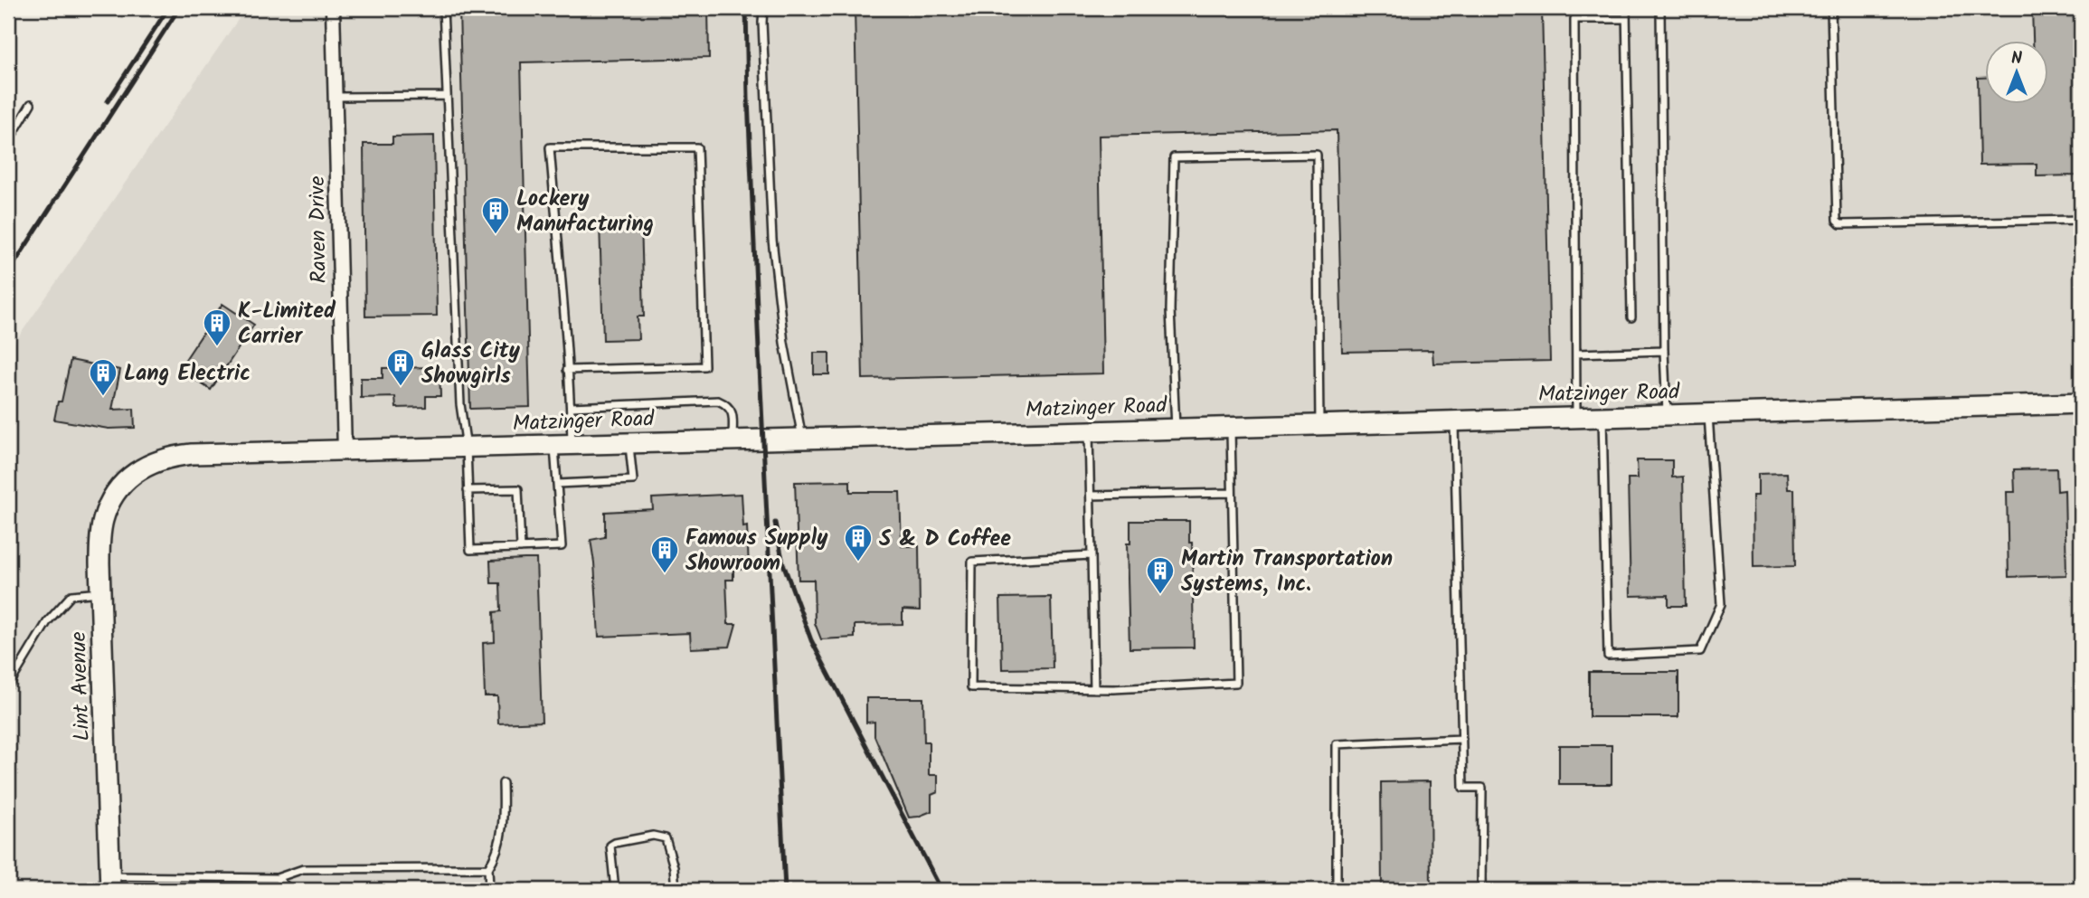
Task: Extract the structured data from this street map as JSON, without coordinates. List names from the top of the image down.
{
  "streets": {
    "street": ["Raven Drive", "Matzinger Road", "Lint Avenue"]
  },
  "crossings": [
    ["Raven Drive", "Matzinger Road"],
    ["Matzinger Road", "Lint Avenue"]
  ],
  "places": {
    "building": [
      "Lockery Manufacturing",
      "K-Limited Carrier",
      "Glass City Showgirls",
      "Lang Electric",
      "S & D Coffee",
      "Famous Supply Showroom",
      "Martin Transportation Systems, Inc."
    ]
  },
  "north": "top"
}
